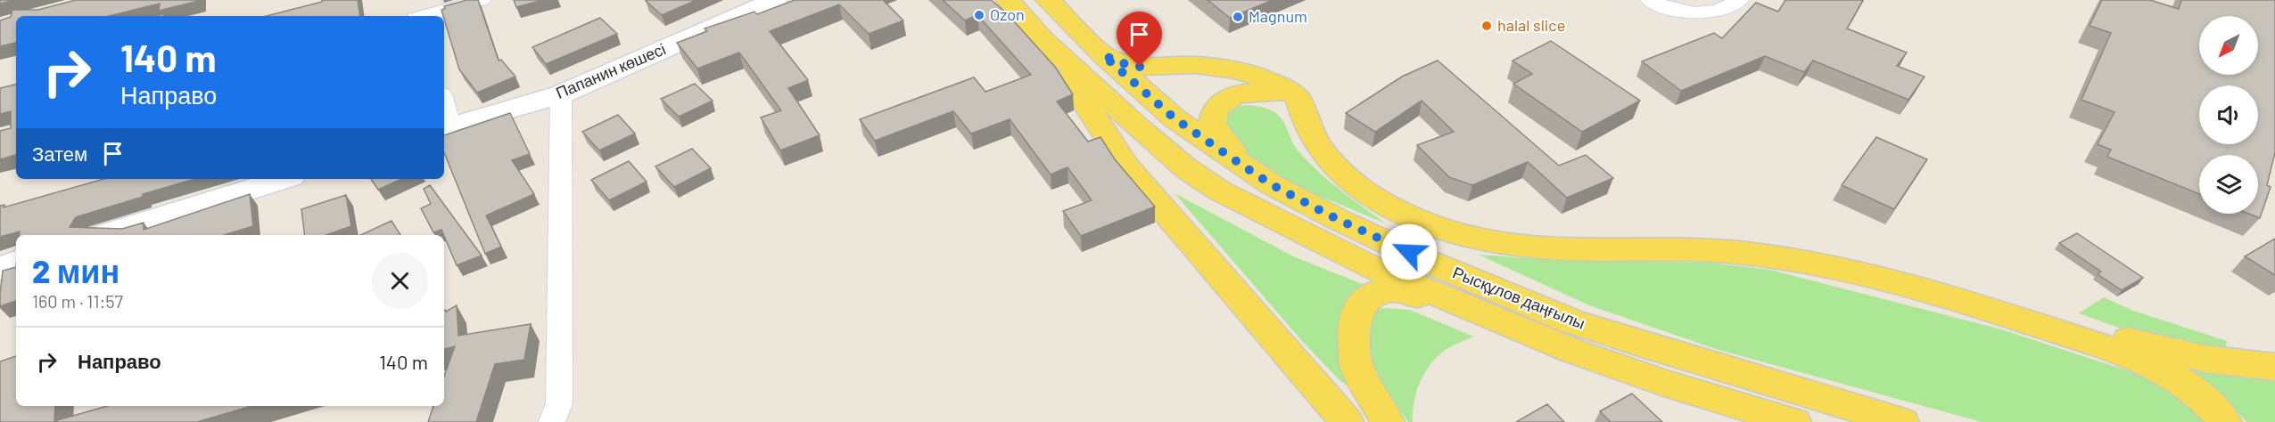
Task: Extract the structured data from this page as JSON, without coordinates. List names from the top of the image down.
{
  "streets": {
    "main road": ["Папанин көшесі", "Рысқұлов даңғылы"]
  },
  "places": ["Ozon", "Magnum", "halal slice"],
  "north": "bottom left",
  "page": {
    "turn": ["140 m", "Направо"],
    "then": "Затем",
    "heading": ["2 мин", "160 m · 11:57"],
    "list": [
      {
        "name": "Направо",
        "value": "140 m"
      }
    ]
  }
}
